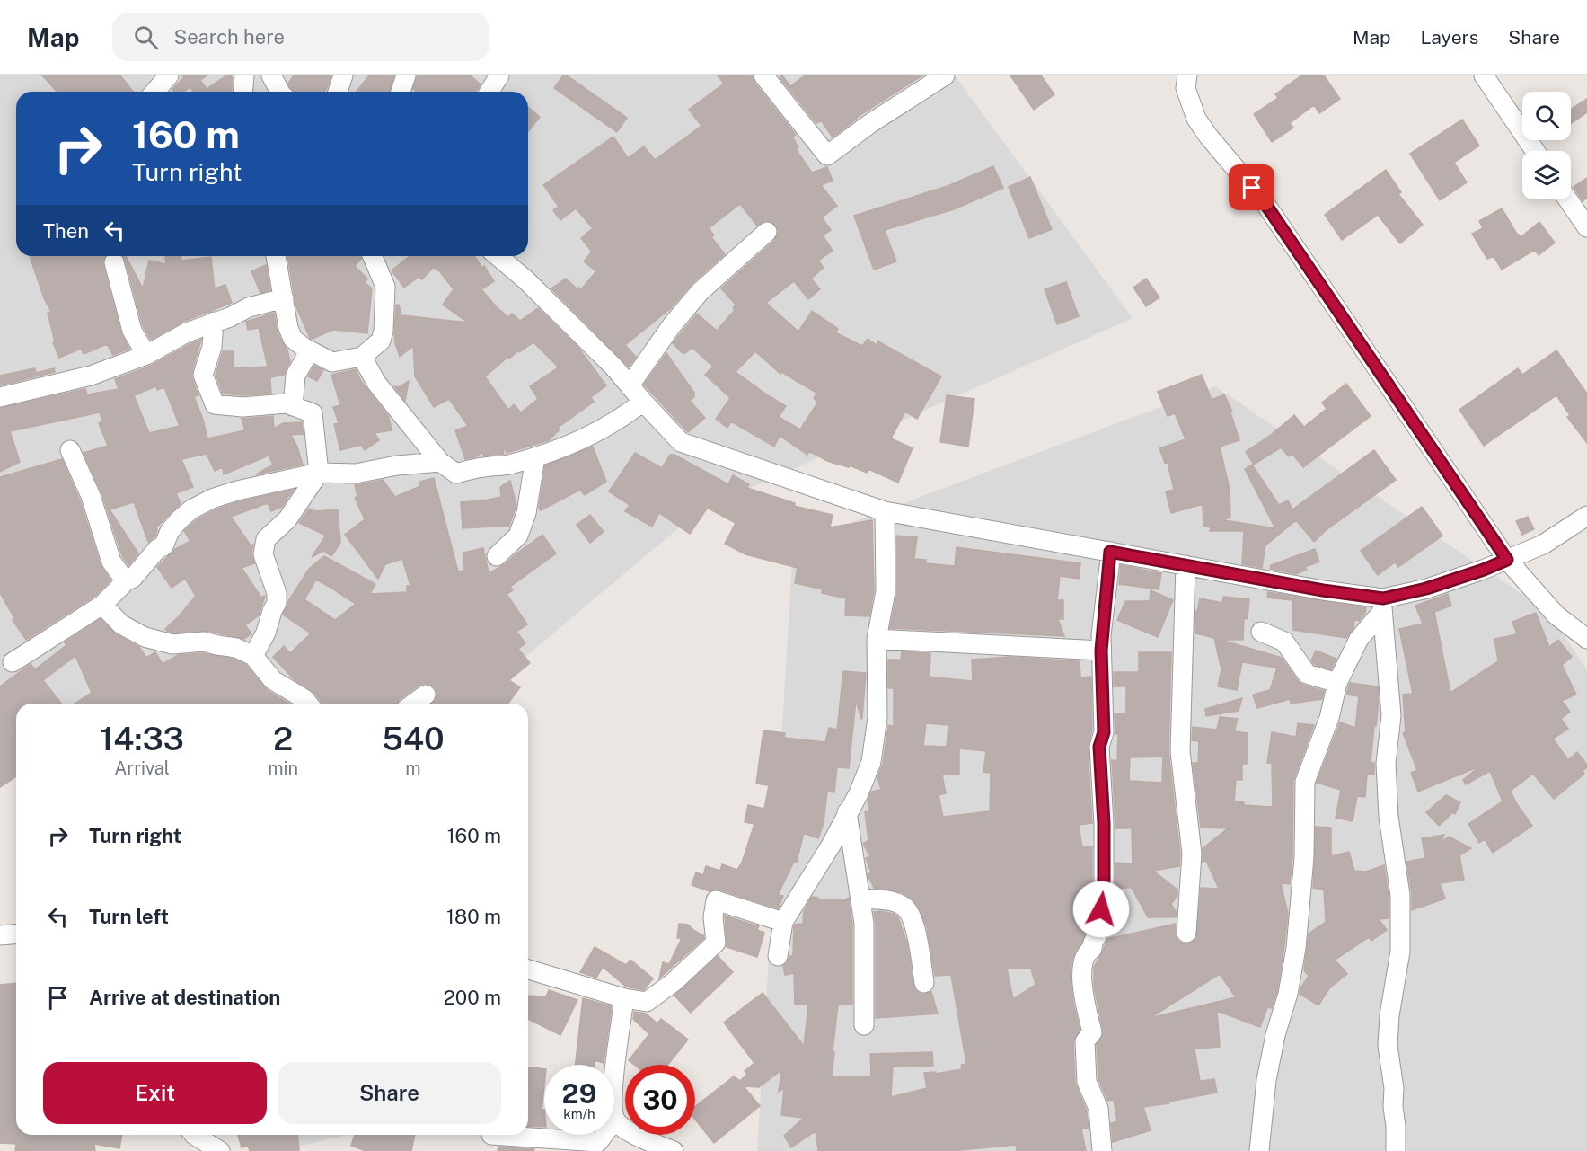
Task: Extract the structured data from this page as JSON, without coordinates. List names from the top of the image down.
{
  "page": {
    "header": "Map",
    "search": "Search here",
    "nav": ["Map", "Layers", "Share"],
    "turn": ["160 m", "Turn right"],
    "then": "Then",
    "eta": [
      "14:33",
      "Arrival",
      "2",
      "min",
      "540",
      "m"
    ],
    "list": [
      {
        "name": "Turn right",
        "value": "160 m"
      },
      {
        "name": "Turn left",
        "value": "180 m"
      },
      {
        "name": "Arrive at destination",
        "value": "200 m"
      }
    ],
    "buttons": ["Exit", "Share"],
    "speed": "29 km/h",
    "limit": "30"
  }
}
